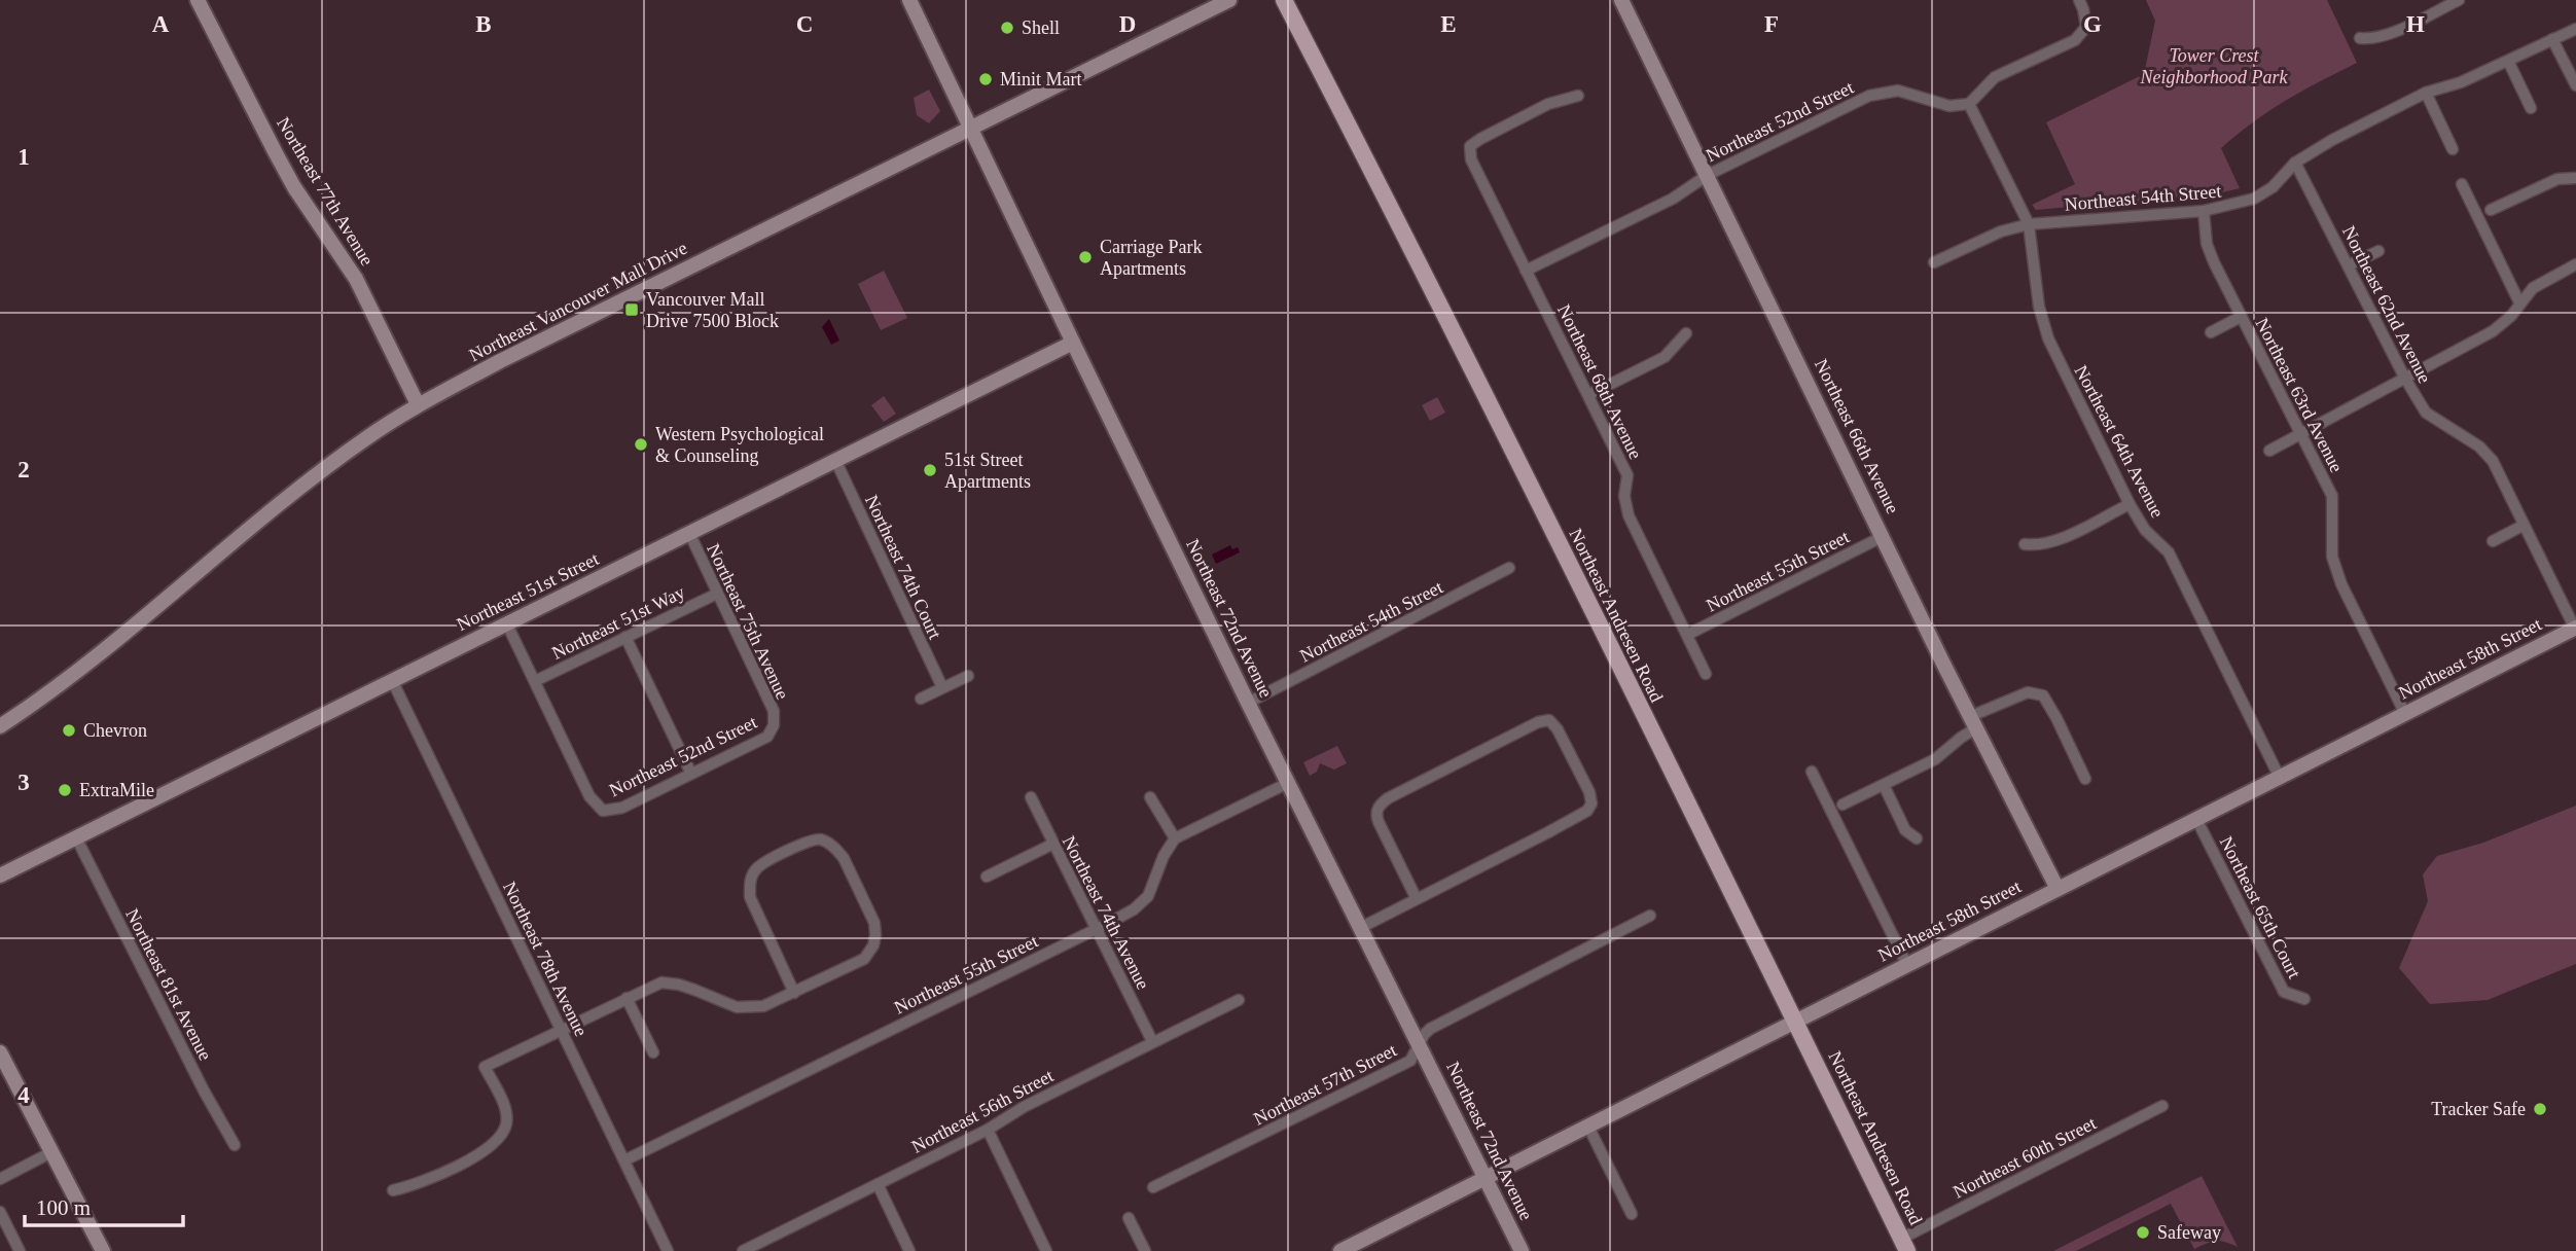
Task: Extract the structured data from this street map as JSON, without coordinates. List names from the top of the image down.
{
  "streets": {
    "main road": ["Northeast Andresen Road"],
    "street": [
      "Northeast 52nd Street",
      "Northeast 77th Avenue",
      "Northeast 54th Street",
      "Northeast Vancouver Mall Drive",
      "Northeast 62nd Avenue",
      "Northeast 68th Avenue",
      "Northeast 63rd Avenue",
      "Northeast 66th Avenue",
      "Northeast 64th Avenue",
      "Northeast 74th Court",
      "Northeast 55th Street",
      "Northeast 51st Street",
      "Northeast 72nd Avenue",
      "Northeast 75th Avenue",
      "Northeast 51st Way",
      "Northeast 58th Street",
      "Northeast 65th Court",
      "Northeast 74th Avenue",
      "Northeast 78th Avenue",
      "Northeast 81st Avenue",
      "Northeast 57th Street",
      "Northeast 56th Street",
      "Northeast 60th Street"
    ]
  },
  "crossings": [
    ["Northeast 52nd Street", "Northeast 68th Avenue"],
    ["Northeast 52nd Street", "Northeast 66th Avenue"],
    ["Northeast 52nd Street", "Northeast 64th Avenue"],
    ["Northeast 52nd Street", "Northeast 75th Avenue"],
    ["Northeast 52nd Street", "Northeast 51st Way"],
    ["Northeast 77th Avenue", "Northeast Vancouver Mall Drive"],
    ["Northeast 54th Street", "Northeast 62nd Avenue"],
    ["Northeast 54th Street", "Northeast 63rd Avenue"],
    ["Northeast 54th Street", "Northeast 64th Avenue"],
    ["Northeast 54th Street", "Northeast 72nd Avenue"],
    ["Northeast Vancouver Mall Drive", "Northeast 72nd Avenue"],
    ["Northeast 62nd Avenue", "Northeast 58th Street"],
    ["Northeast 68th Avenue", "Northeast 55th Street"],
    ["Northeast 63rd Avenue", "Northeast 58th Street"],
    ["Northeast 66th Avenue", "Northeast 55th Street"],
    ["Northeast 66th Avenue", "Northeast 58th Street"],
    ["Northeast 64th Avenue", "Northeast 58th Street"],
    ["Northeast 74th Court", "Northeast 51st Street"],
    ["Northeast 55th Street", "Northeast 74th Avenue"],
    ["Northeast 55th Street", "Northeast 78th Avenue"],
    ["Northeast 51st Street", "Northeast 72nd Avenue"],
    ["Northeast 51st Street", "Northeast 75th Avenue"],
    ["Northeast 51st Street", "Northeast 78th Avenue"],
    ["Northeast 51st Street", "Northeast 81st Avenue"],
    ["Northeast Andresen Road", "Northeast 58th Street"],
    ["Northeast Andresen Road", "Northeast 60th Street"],
    ["Northeast 72nd Avenue", "Northeast 58th Street"],
    ["Northeast 72nd Avenue", "Northeast 57th Street"],
    ["Northeast 75th Avenue", "Northeast 51st Way"],
    ["Northeast 58th Street", "Northeast 65th Court"],
    ["Northeast 74th Avenue", "Northeast 56th Street"]
  ],
  "parks": ["Tower Crest Neighborhood Park"],
  "places": {
    "other": [
      "Shell",
      "Minit Mart",
      "Carriage Park Apartments",
      "Western Psychological & Counseling",
      "51st Street Apartments",
      "Chevron",
      "ExtraMile",
      "Tracker Safe",
      "Safeway"
    ],
    "transit": ["Vancouver Mall Drive 7500 Block"]
  },
  "scale_bar": "100 m",
  "grid": {
    "columns": [
      "A",
      "B",
      "C",
      "D",
      "E",
      "F",
      "G",
      "H"
    ],
    "rows": [
      "1",
      "2",
      "3",
      "4"
    ]
  }
}
